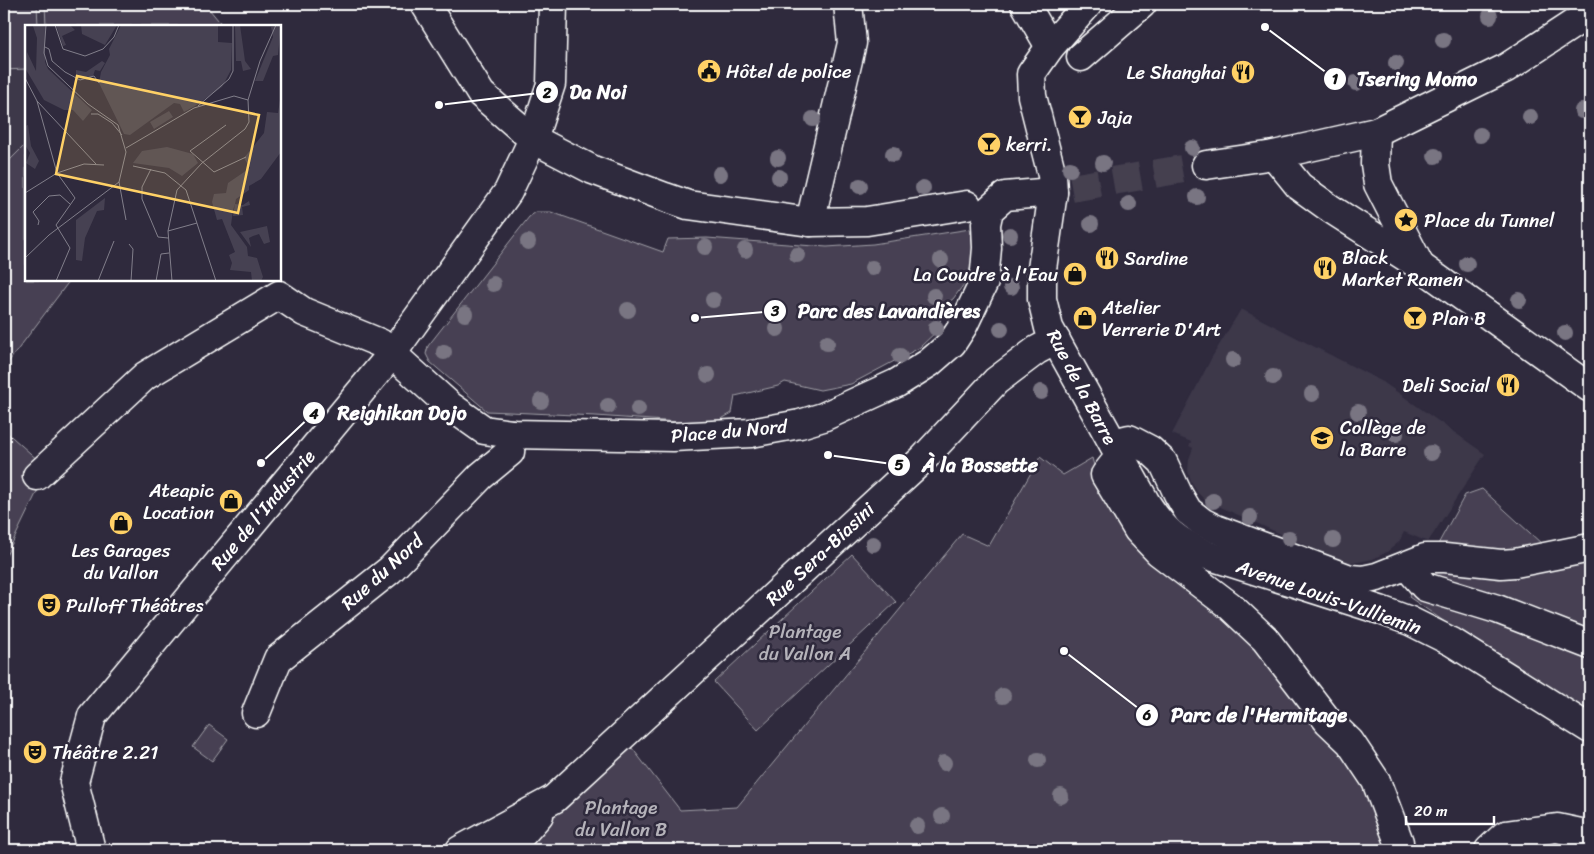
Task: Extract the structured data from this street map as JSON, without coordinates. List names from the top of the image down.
{
  "streets": {
    "street": [
      "Rue de la Barre",
      "Place du Nord",
      "Rue de l'Industrie",
      "Rue Sera-Biasini",
      "Rue du Nord",
      "Avenue Louis-Vulliemin"
    ]
  },
  "crossings": [
    ["Rue de la Barre", "Place du Nord"],
    ["Rue de la Barre", "Rue Sera-Biasini"],
    ["Rue de la Barre", "Avenue Louis-Vulliemin"],
    ["Place du Nord", "Rue de l'Industrie"],
    ["Place du Nord", "Rue du Nord"]
  ],
  "parks": ["Plantage du Vallon A", "Plantage du Vallon B"],
  "places": {
    "other": [
      "Tsering Momo",
      "Da Noi",
      "Parc des Lavandières",
      "À la Bossette",
      "Reighikan Dojo",
      "Parc de l'Hermitage"
    ],
    "public building": ["Hôtel de police"],
    "restaurant": [
      "Le Shanghai",
      "Sardine",
      "Black Market Ramen",
      "Deli Social"
    ],
    "bar": ["Jaja", "kerri.", "Plan B"],
    "place": ["Place du Tunnel"],
    "shop": [
      "La Coudre à l'Eau",
      "Atelier Verrerie D'Art",
      "Ateapic Location",
      "Les Garages du Vallon"
    ],
    "school or university": ["Collège de la Barre"],
    "theatre": ["Pulloff Théâtres", "Théâtre 2.21"]
  },
  "scale_bar": "20 m"
}
